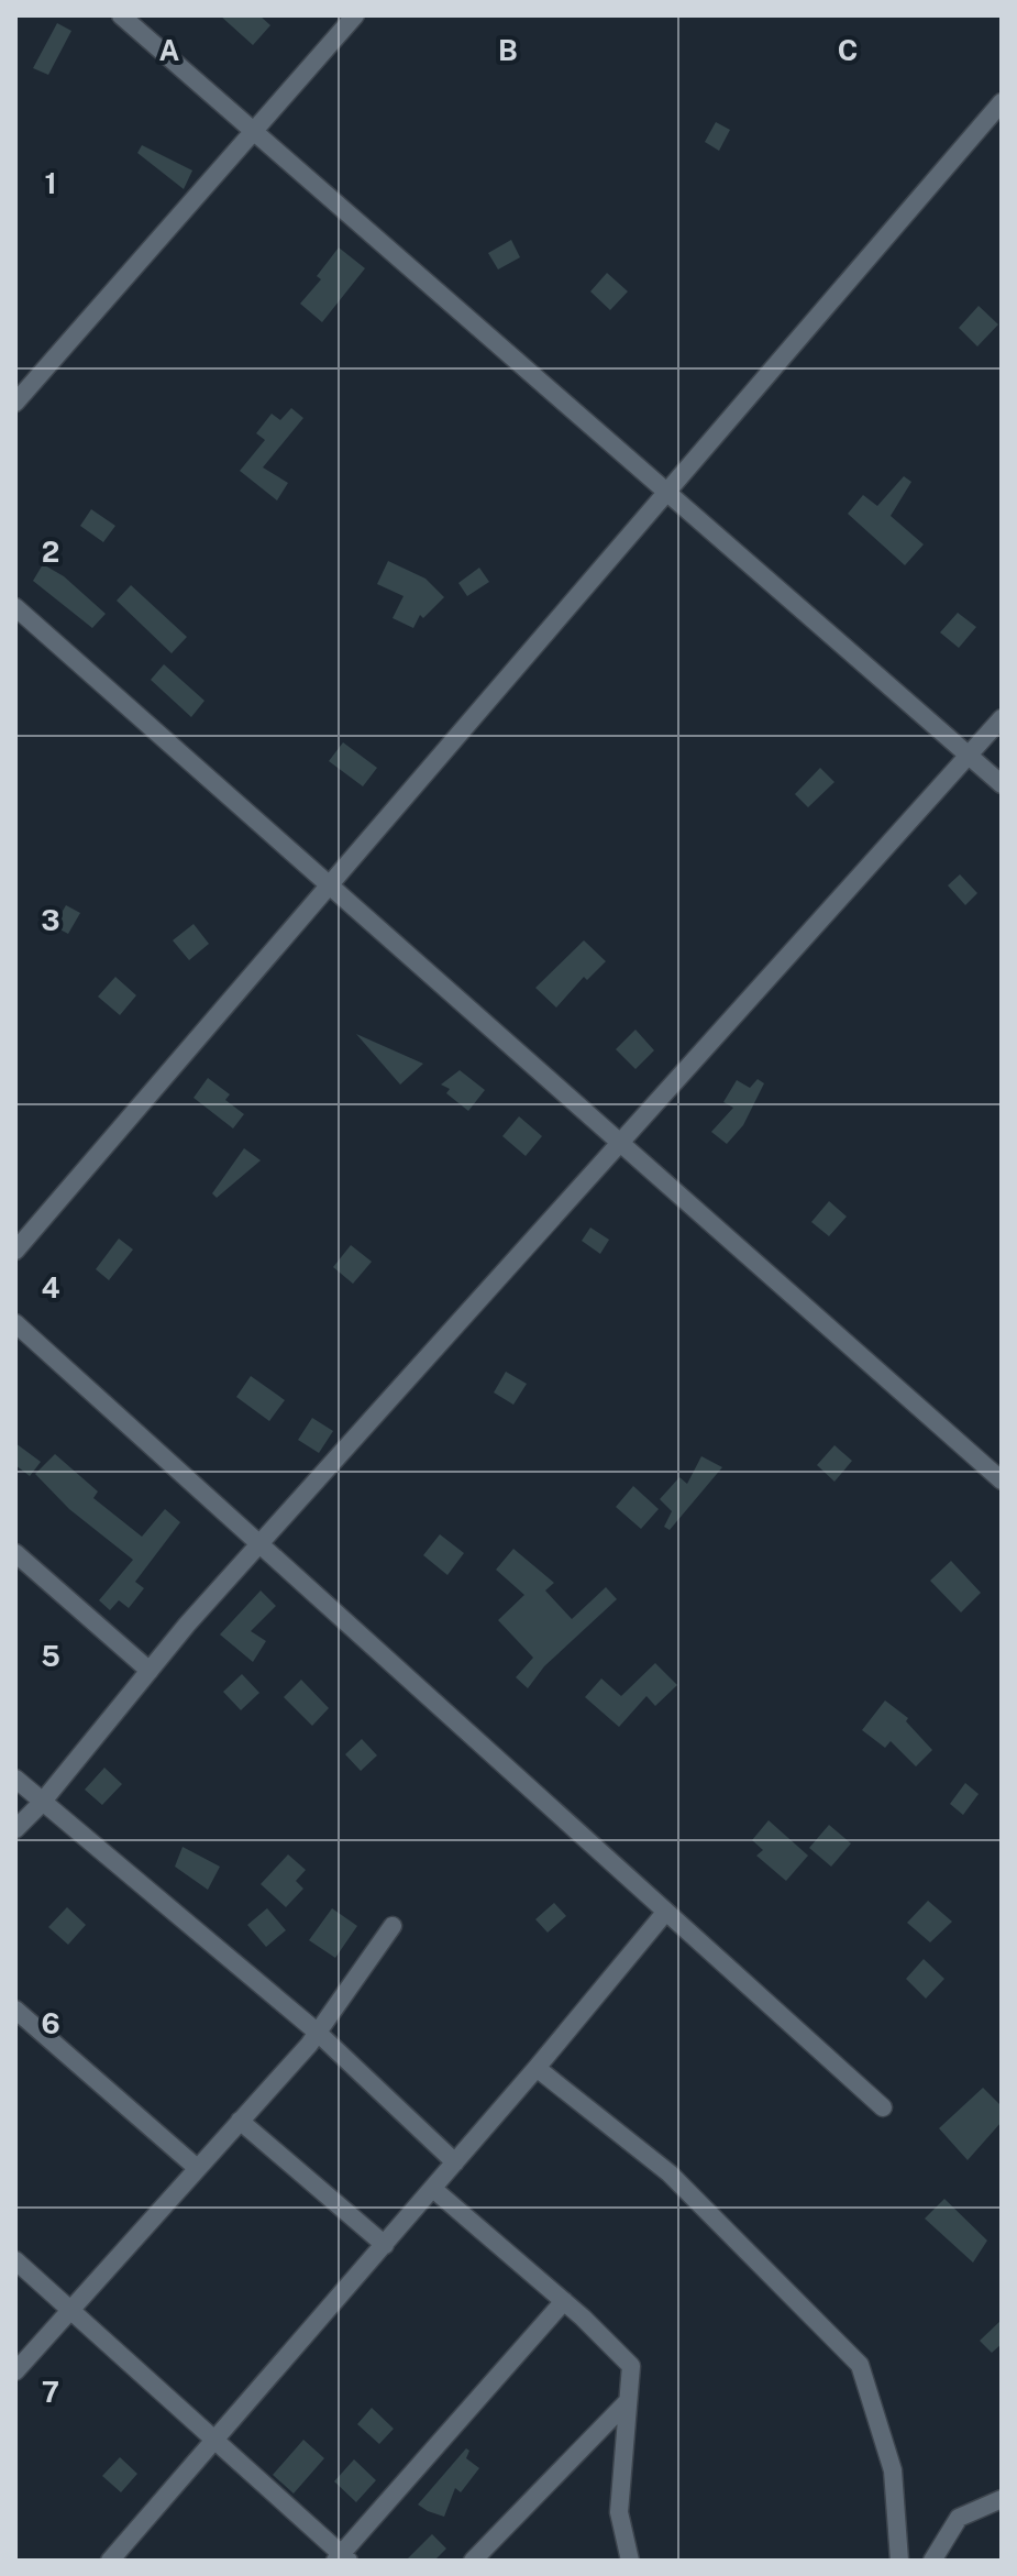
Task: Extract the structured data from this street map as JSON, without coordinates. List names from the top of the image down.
{
  "grid": {
    "columns": ["A", "B", "C"],
    "rows": [
      "1",
      "2",
      "3",
      "4",
      "5",
      "6",
      "7"
    ]
  }
}
